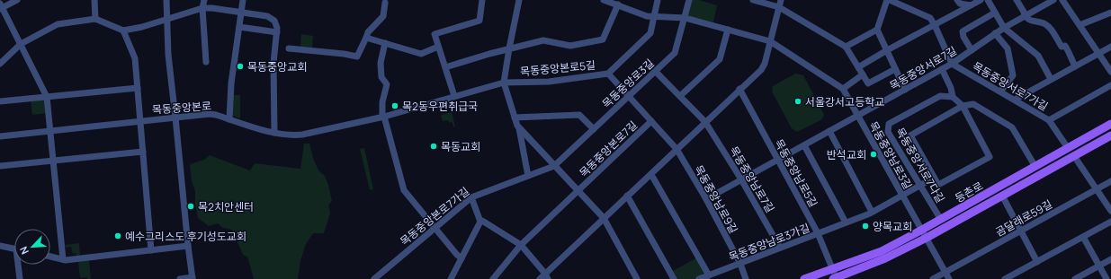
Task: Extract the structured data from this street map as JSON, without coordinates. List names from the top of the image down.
{
  "streets": {
    "main road": ["등촌로"],
    "street": [
      "목동중앙본로5길",
      "목동중앙서로7길",
      "목동중앙로3길",
      "목동중앙서로7가길",
      "목동중앙본로",
      "목동중앙본로7길",
      "목동중앙남로3길",
      "목동중앙서로7다길",
      "목동중앙남로5길",
      "목동중앙남로7길",
      "목동중앙남로9길",
      "목동중앙본로7가길",
      "곰달래로59길",
      "목동중앙남로3가길"
    ]
  },
  "crossings": [
    ["목동중앙본로5길", "목동중앙본로"],
    ["목동중앙본로5길", "목동중앙본로7길"],
    ["목동중앙본로5길", "목동중앙남로3길"],
    ["목동중앙본로5길", "목동중앙남로9길"],
    ["목동중앙서로7길", "목동중앙서로7가길"],
    ["목동중앙서로7길", "목동중앙남로3길"],
    ["목동중앙서로7길", "목동중앙남로5길"],
    ["목동중앙서로7길", "목동중앙남로7길"],
    ["목동중앙서로7길", "목동중앙남로9길"],
    ["목동중앙로3길", "목동중앙본로7길"],
    ["목동중앙로3길", "목동중앙남로3길"],
    ["목동중앙로3길", "목동중앙남로7길"],
    ["목동중앙로3길", "목동중앙남로9길"],
    ["목동중앙로3길", "목동중앙본로7가길"],
    ["목동중앙서로7가길", "등촌로"],
    ["목동중앙본로", "목동중앙본로7길"],
    ["목동중앙본로7길", "목동중앙남로9길"],
    ["목동중앙본로7길", "목동중앙본로7가길"],
    ["목동중앙남로3길", "등촌로"],
    ["목동중앙남로3길", "곰달래로59길"],
    ["목동중앙남로3길", "목동중앙남로3가길"],
    ["목동중앙서로7다길", "등촌로"],
    ["목동중앙서로7다길", "목동중앙남로3가길"],
    ["목동중앙남로5길", "등촌로"],
    ["목동중앙남로5길", "목동중앙남로3가길"],
    ["목동중앙남로7길", "목동중앙남로3가길"],
    ["목동중앙남로9길", "목동중앙남로3가길"]
  ],
  "places": [
    "목동중앙교회",
    "서울강서고등학교",
    "목2동우편취급국",
    "목동교회",
    "반석교회",
    "목2치안센터",
    "양목교회",
    "예수그리스도 후기성도교회"
  ],
  "north": "bottom left"
}
